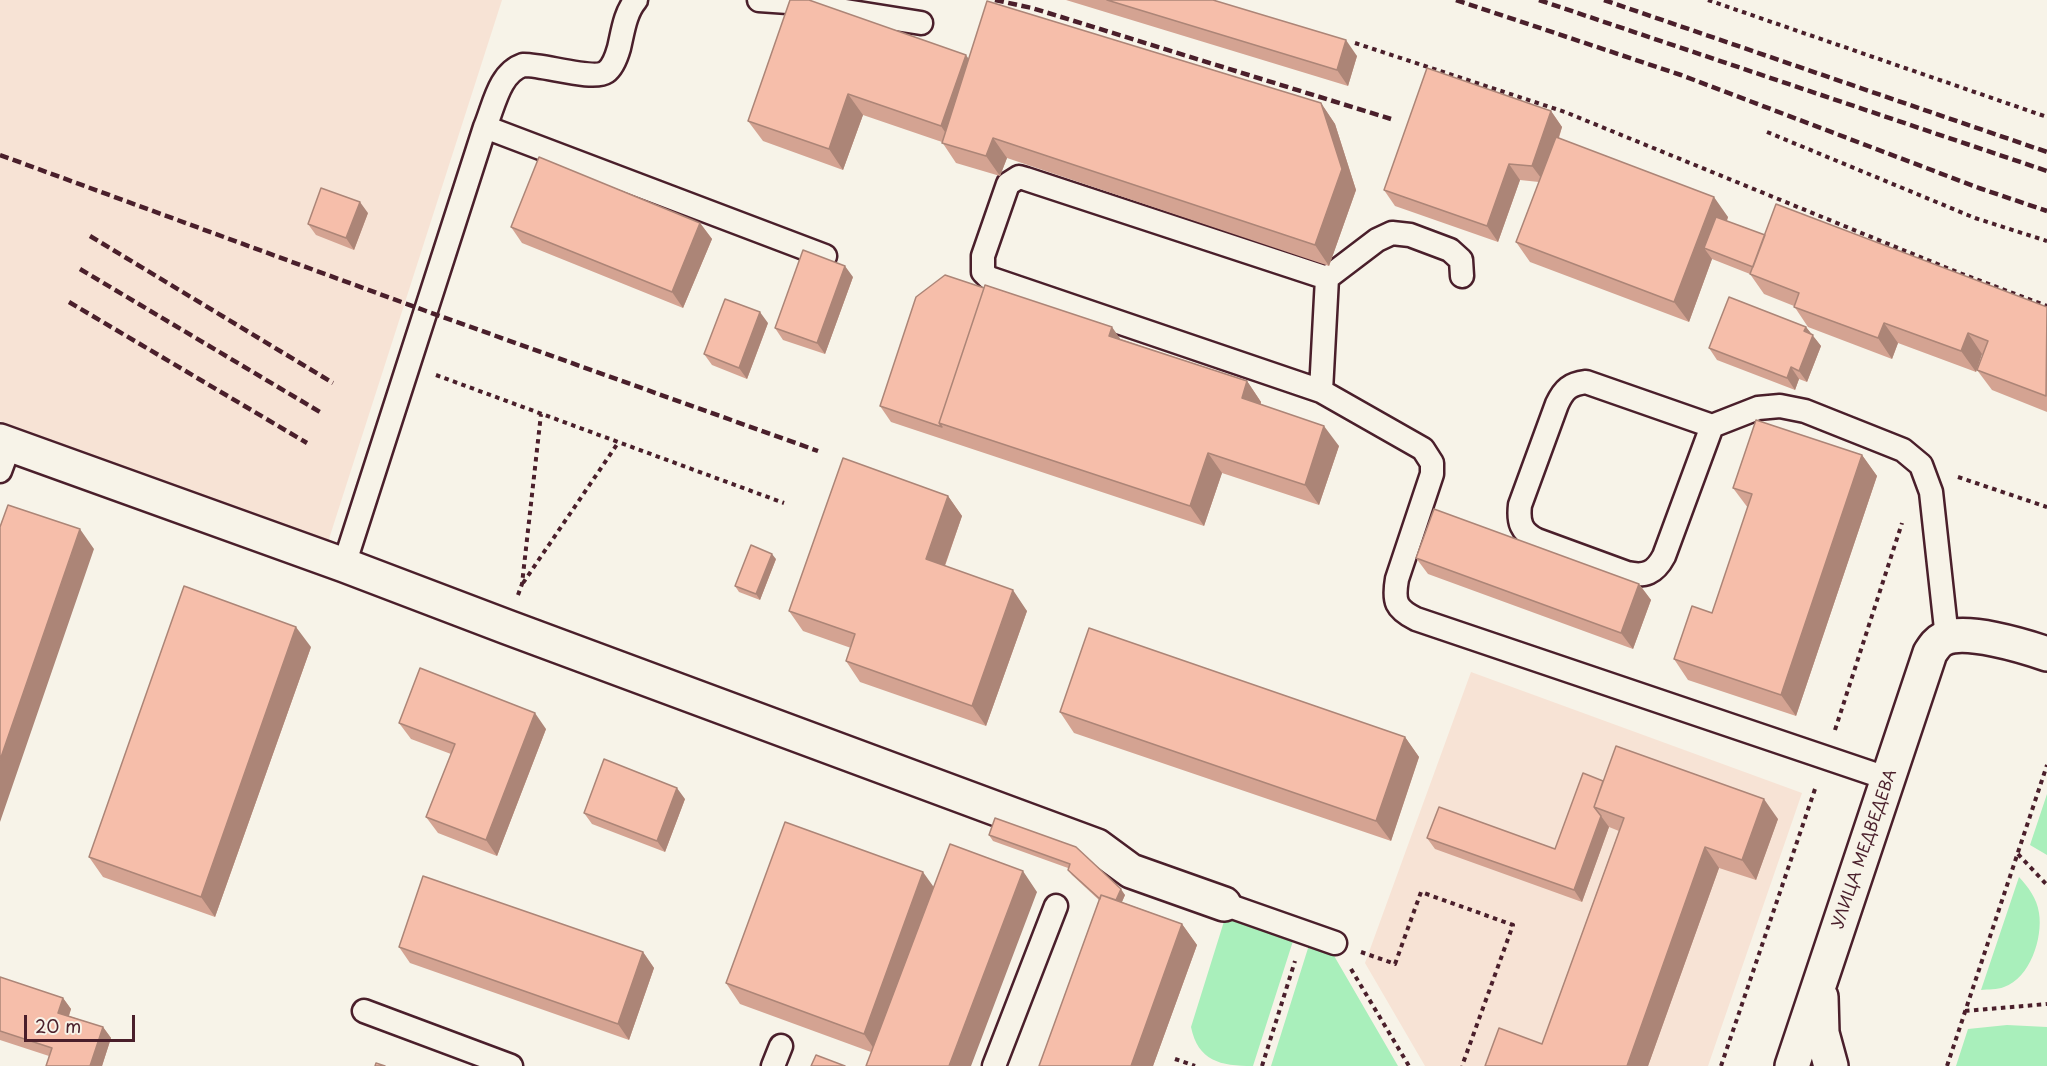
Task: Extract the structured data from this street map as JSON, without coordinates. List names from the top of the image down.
{
  "streets": {
    "street": ["УЛИЦА МЕДВЕДЕВА"]
  },
  "scale_bar": "20 m"
}
